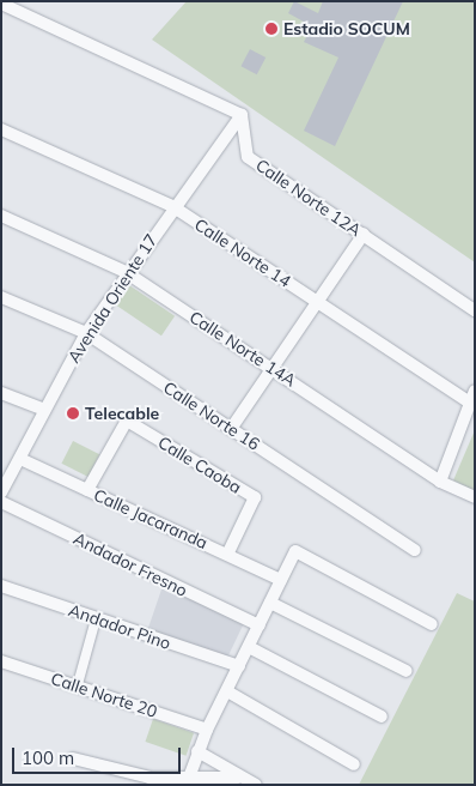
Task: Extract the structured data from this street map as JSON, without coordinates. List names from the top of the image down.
{
  "streets": {
    "street": [
      "Calle Norte 12A",
      "Calle Norte 14",
      "Avenida Oriente 17",
      "Calle Norte 14A",
      "Calle Norte 16",
      "Calle Caoba",
      "Calle Jacaranda",
      "Andador Fresno",
      "Andador Pino",
      "Calle Norte 20"
    ]
  },
  "crossings": [
    ["Calle Norte 12A", "Avenida Oriente 17"],
    ["Calle Norte 14", "Avenida Oriente 17"],
    ["Avenida Oriente 17", "Calle Norte 14A"],
    ["Avenida Oriente 17", "Calle Norte 16"],
    ["Avenida Oriente 17", "Calle Jacaranda"],
    ["Calle Caoba", "Calle Jacaranda"]
  ],
  "places": ["Estadio SOCUM", "Telecable"],
  "scale_bar": "100 m"
}
